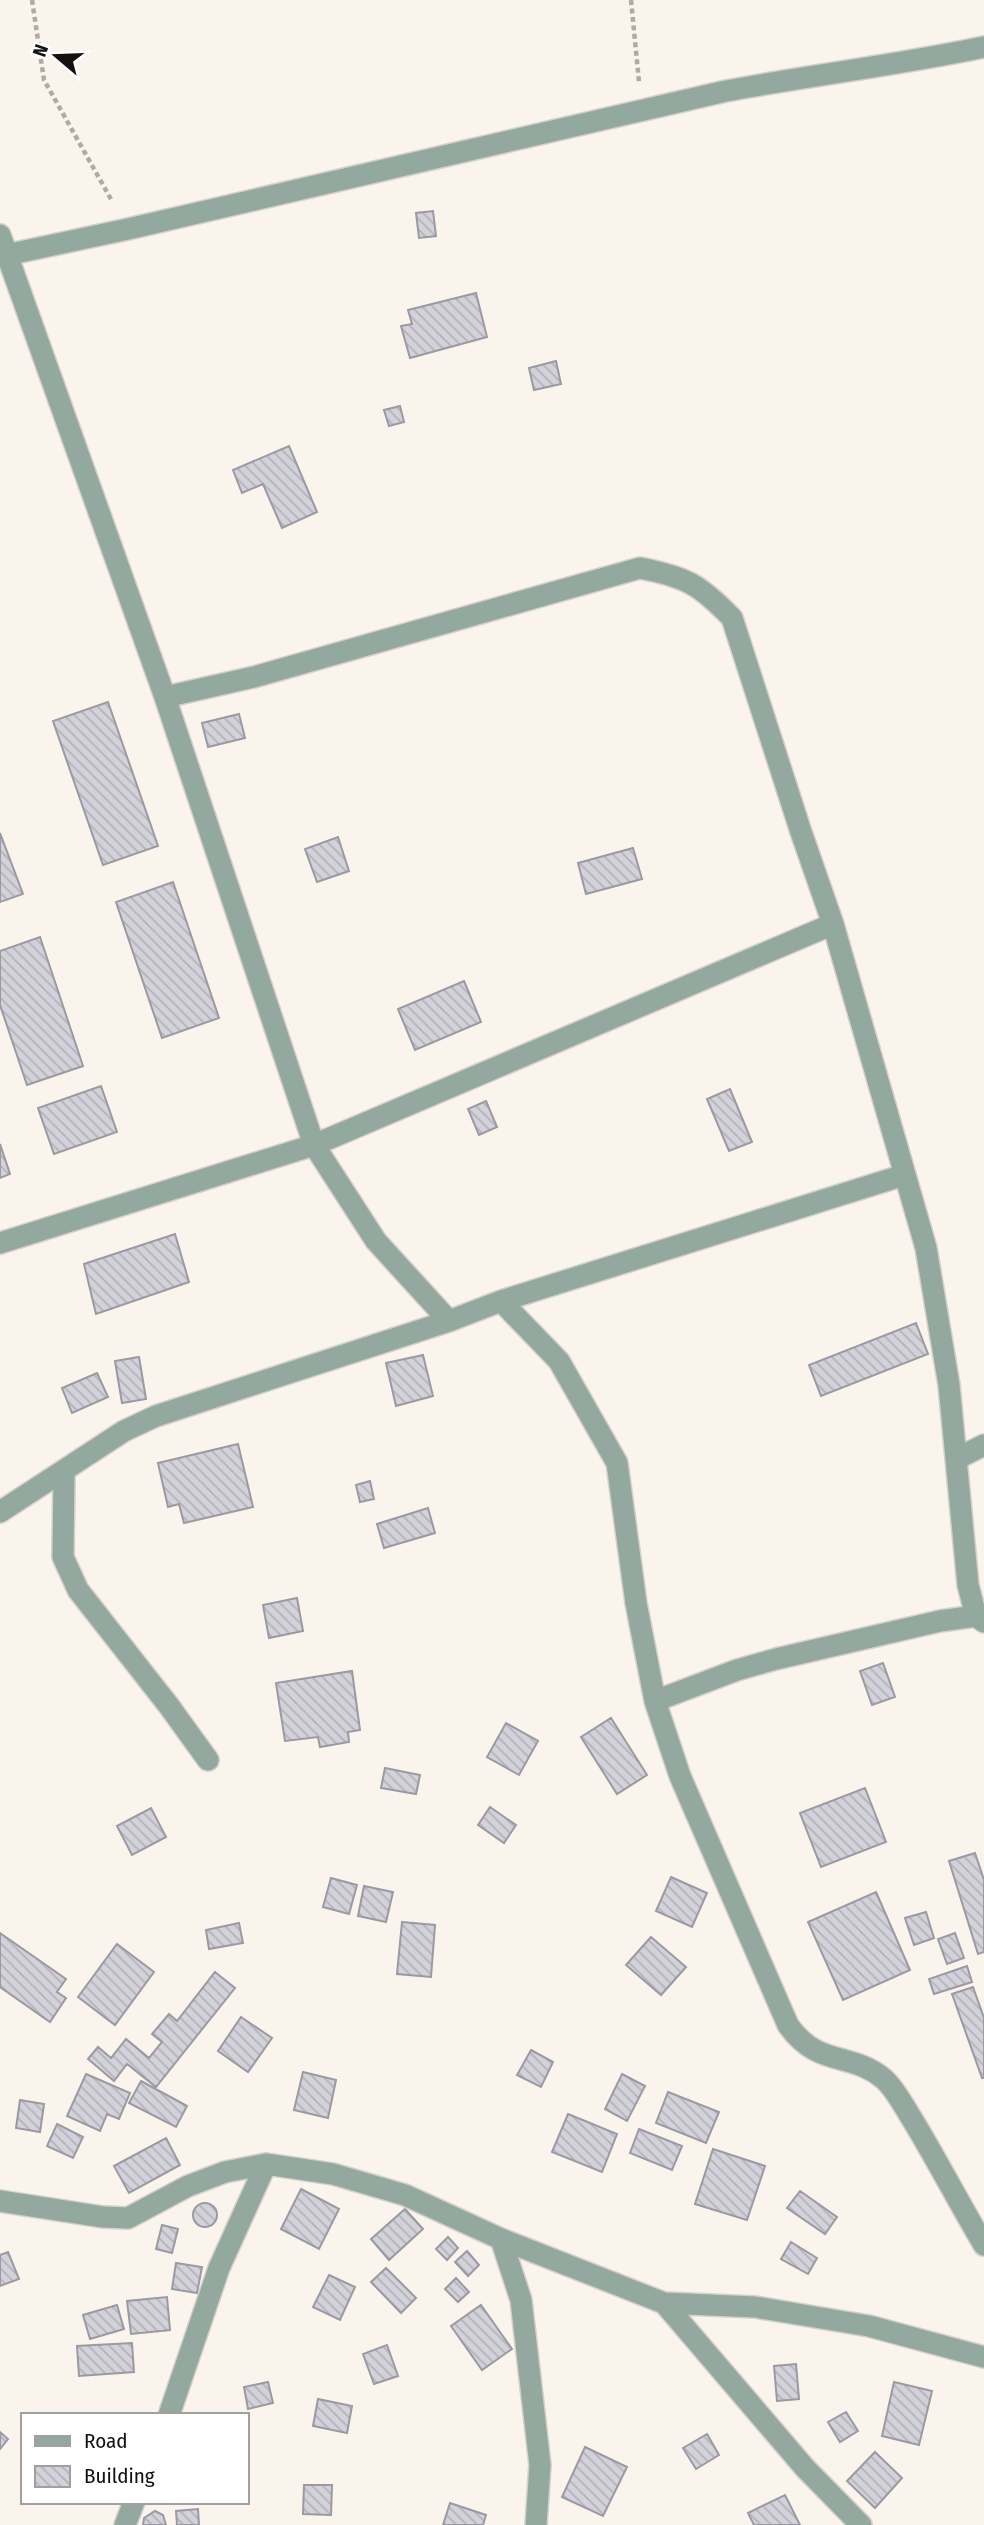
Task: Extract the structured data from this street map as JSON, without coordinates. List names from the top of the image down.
{
  "legend": ["Road", "Building"],
  "north": "left"
}
